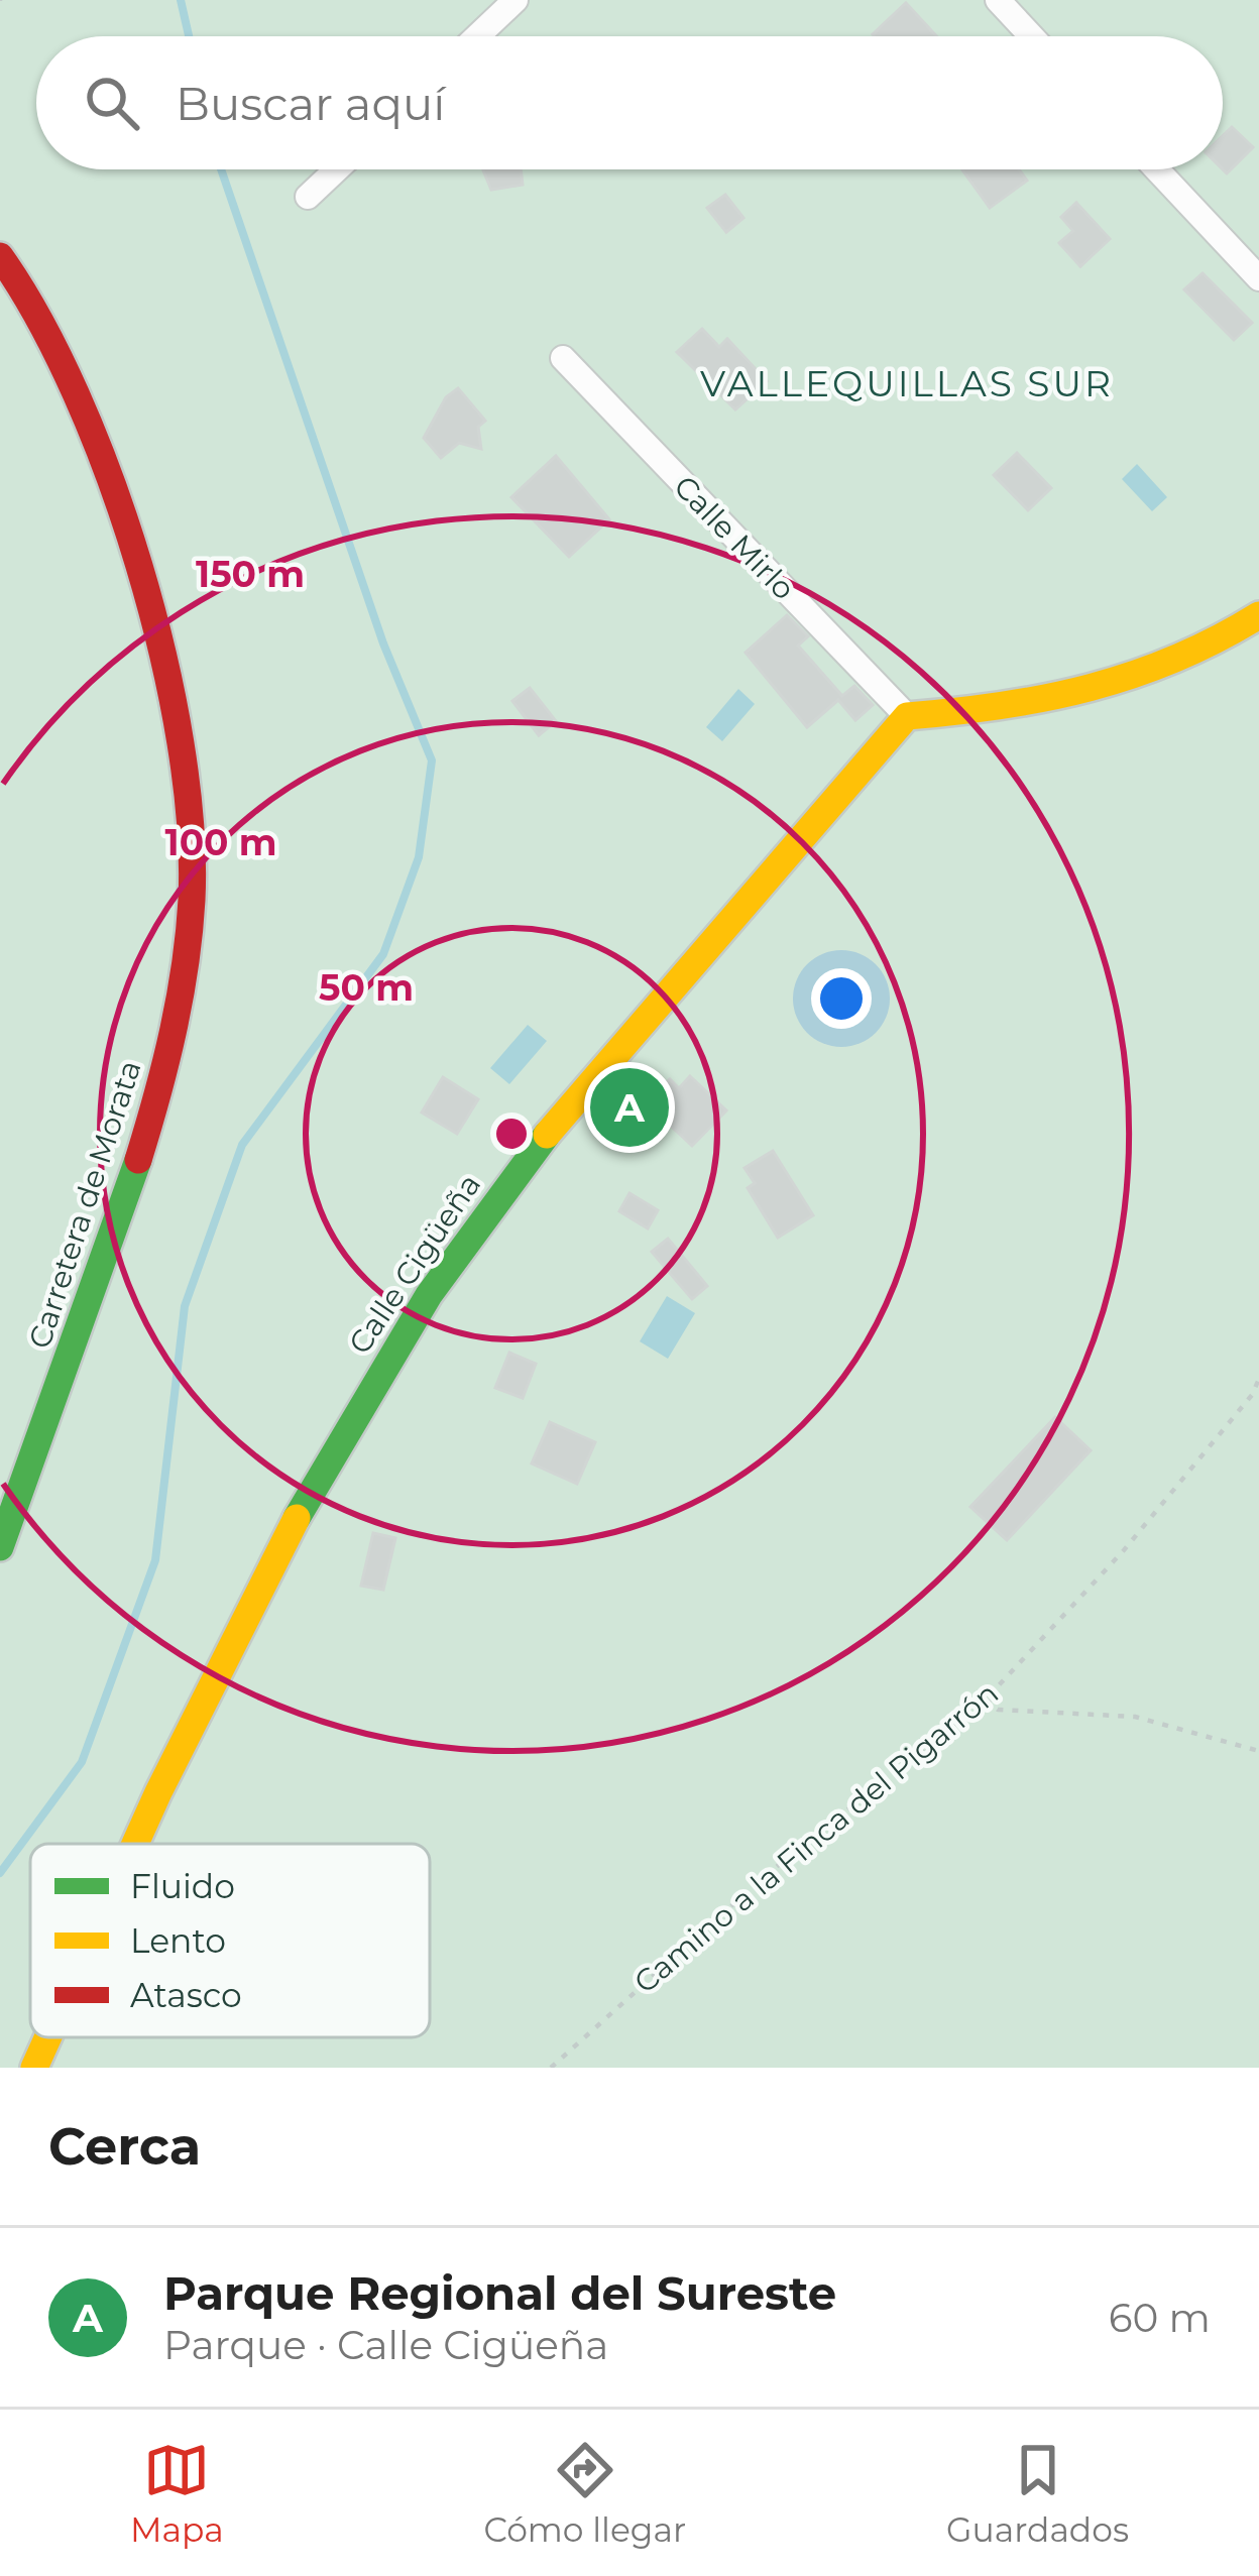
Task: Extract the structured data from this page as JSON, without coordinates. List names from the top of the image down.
{
  "streets": {
    "street": ["Calle Mirlo", "Carretera de Morata", "Calle Cigüeña"],
    "path": ["Camino a la Finca del Pigarrón"]
  },
  "crossings": [
    ["Calle Mirlo", "Calle Cigüeña"]
  ],
  "districts": ["VALLEQUILLAS SUR"],
  "legend": ["Fluido", "Lento", "Atasco"],
  "page": {
    "search": "Buscar aquí",
    "pins": "A",
    "heading": "Cerca",
    "list": [
      {
        "mark": "A",
        "name": "Parque Regional del Sureste",
        "note": "Parque · Calle Cigüeña",
        "value": "60 m"
      }
    ],
    "nav": ["Mapa", "Cómo llegar", "Guardados"]
  },
  "rings": ["150 m", "100 m", "50 m"]
}
